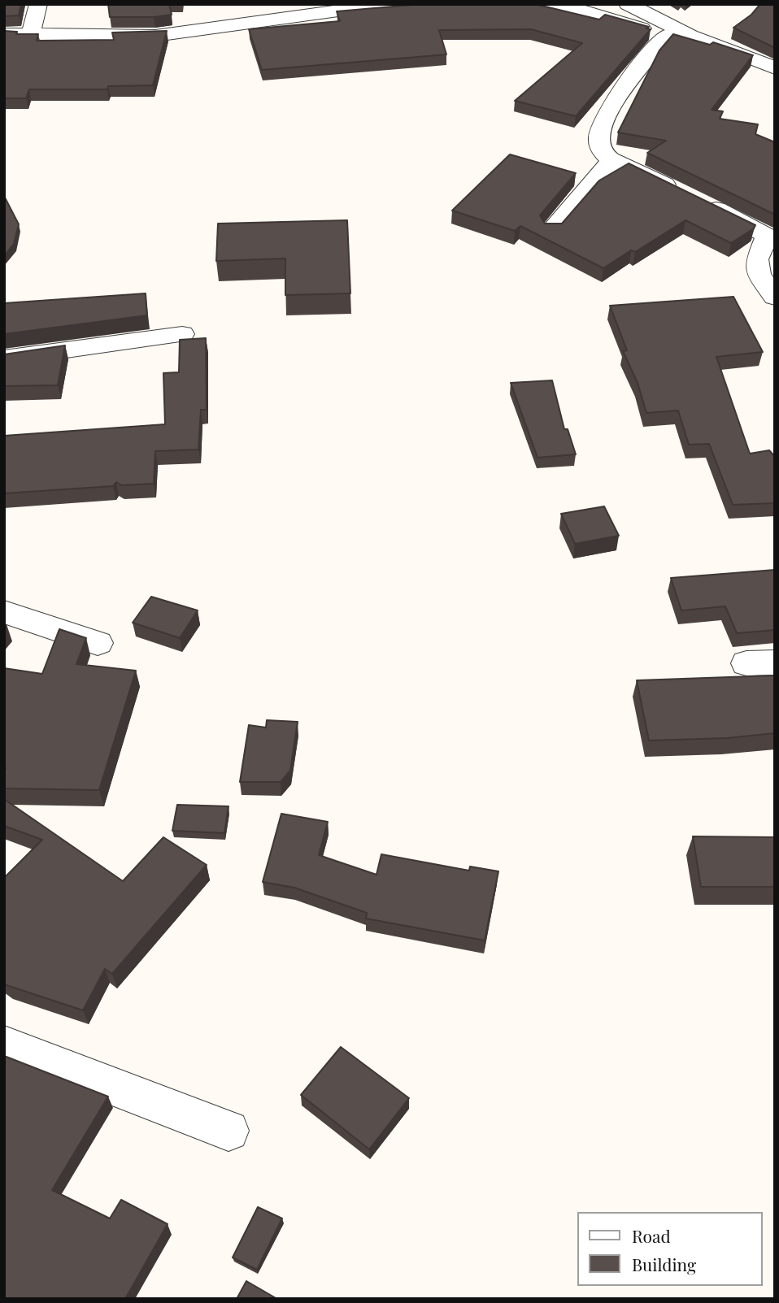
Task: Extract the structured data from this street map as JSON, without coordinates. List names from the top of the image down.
{
  "legend": ["Road", "Building"]
}
